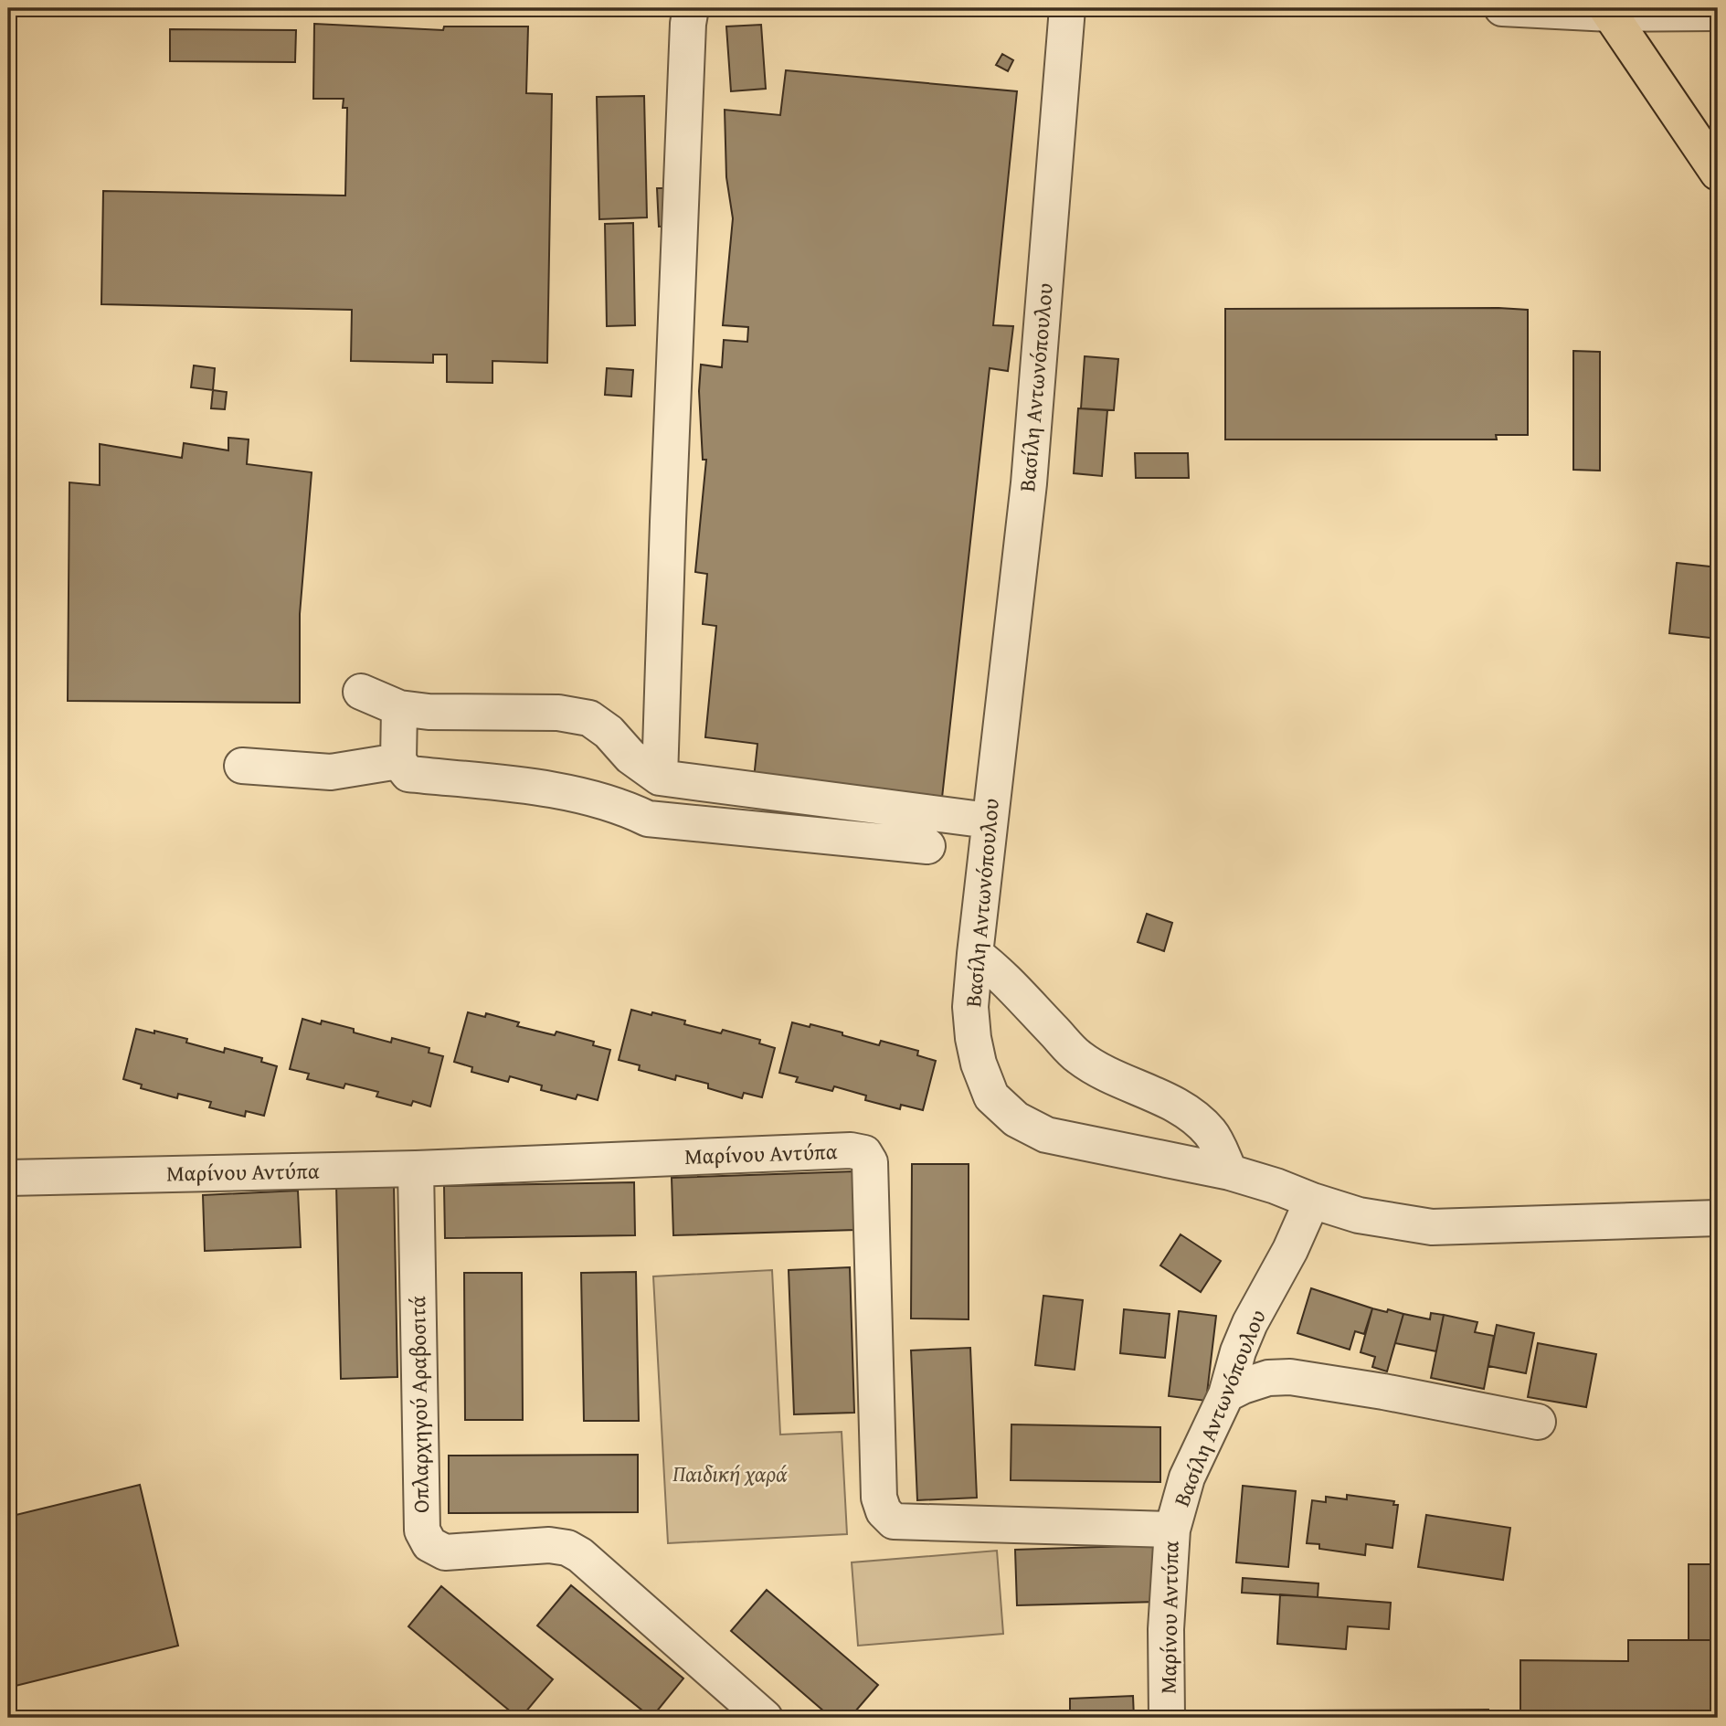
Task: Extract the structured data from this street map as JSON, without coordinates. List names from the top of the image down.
{
  "streets": {
    "street": ["Βασίλη Αντωνόπουλου", "Μαρίνου Αντύπα", "Οπλαρχηγού Αραβοσιτά"]
  },
  "crossings": [
    ["Βασίλη Αντωνόπουλου", "Μαρίνου Αντύπα"],
    ["Μαρίνου Αντύπα", "Οπλαρχηγού Αραβοσιτά"]
  ],
  "parks": ["Παιδική χαρά"]
}
